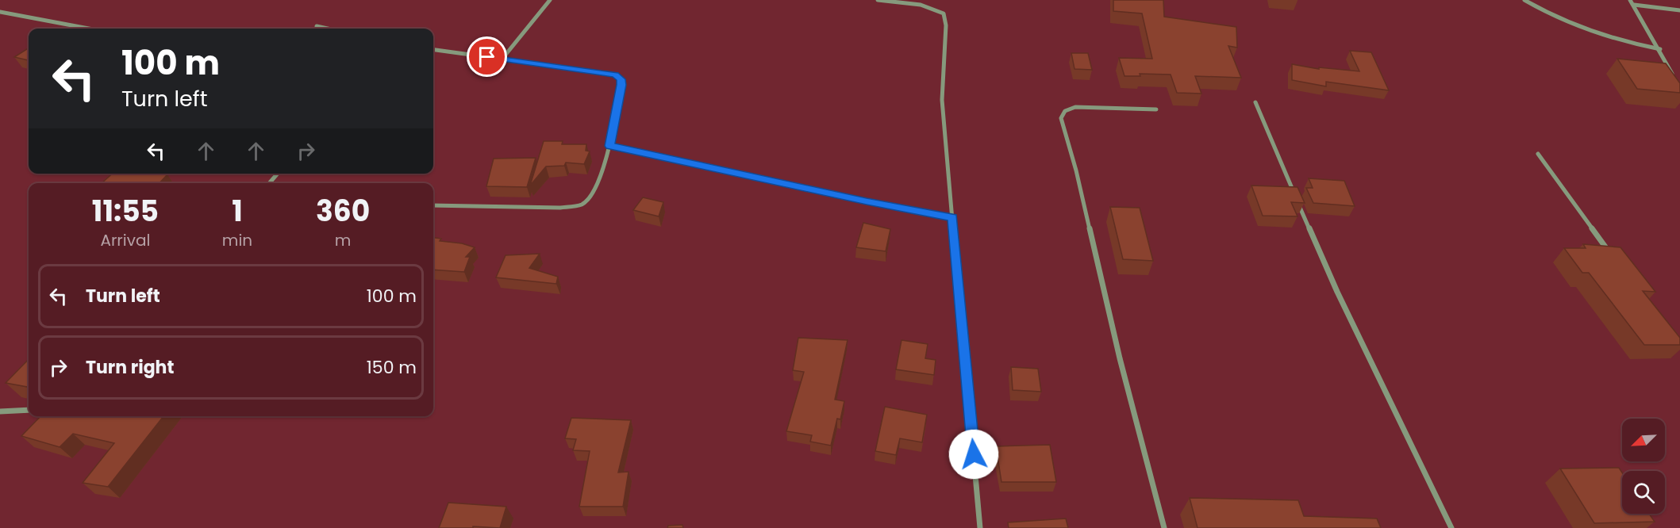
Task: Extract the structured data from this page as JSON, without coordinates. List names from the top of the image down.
{
  "north": "bottom left",
  "page": {
    "turn": ["100 m", "Turn left"],
    "eta": [
      "11:55",
      "Arrival",
      "1",
      "min",
      "360",
      "m"
    ],
    "list": [
      {
        "name": "Turn left",
        "value": "100 m"
      },
      {
        "name": "Turn right",
        "value": "150 m"
      }
    ]
  }
}
